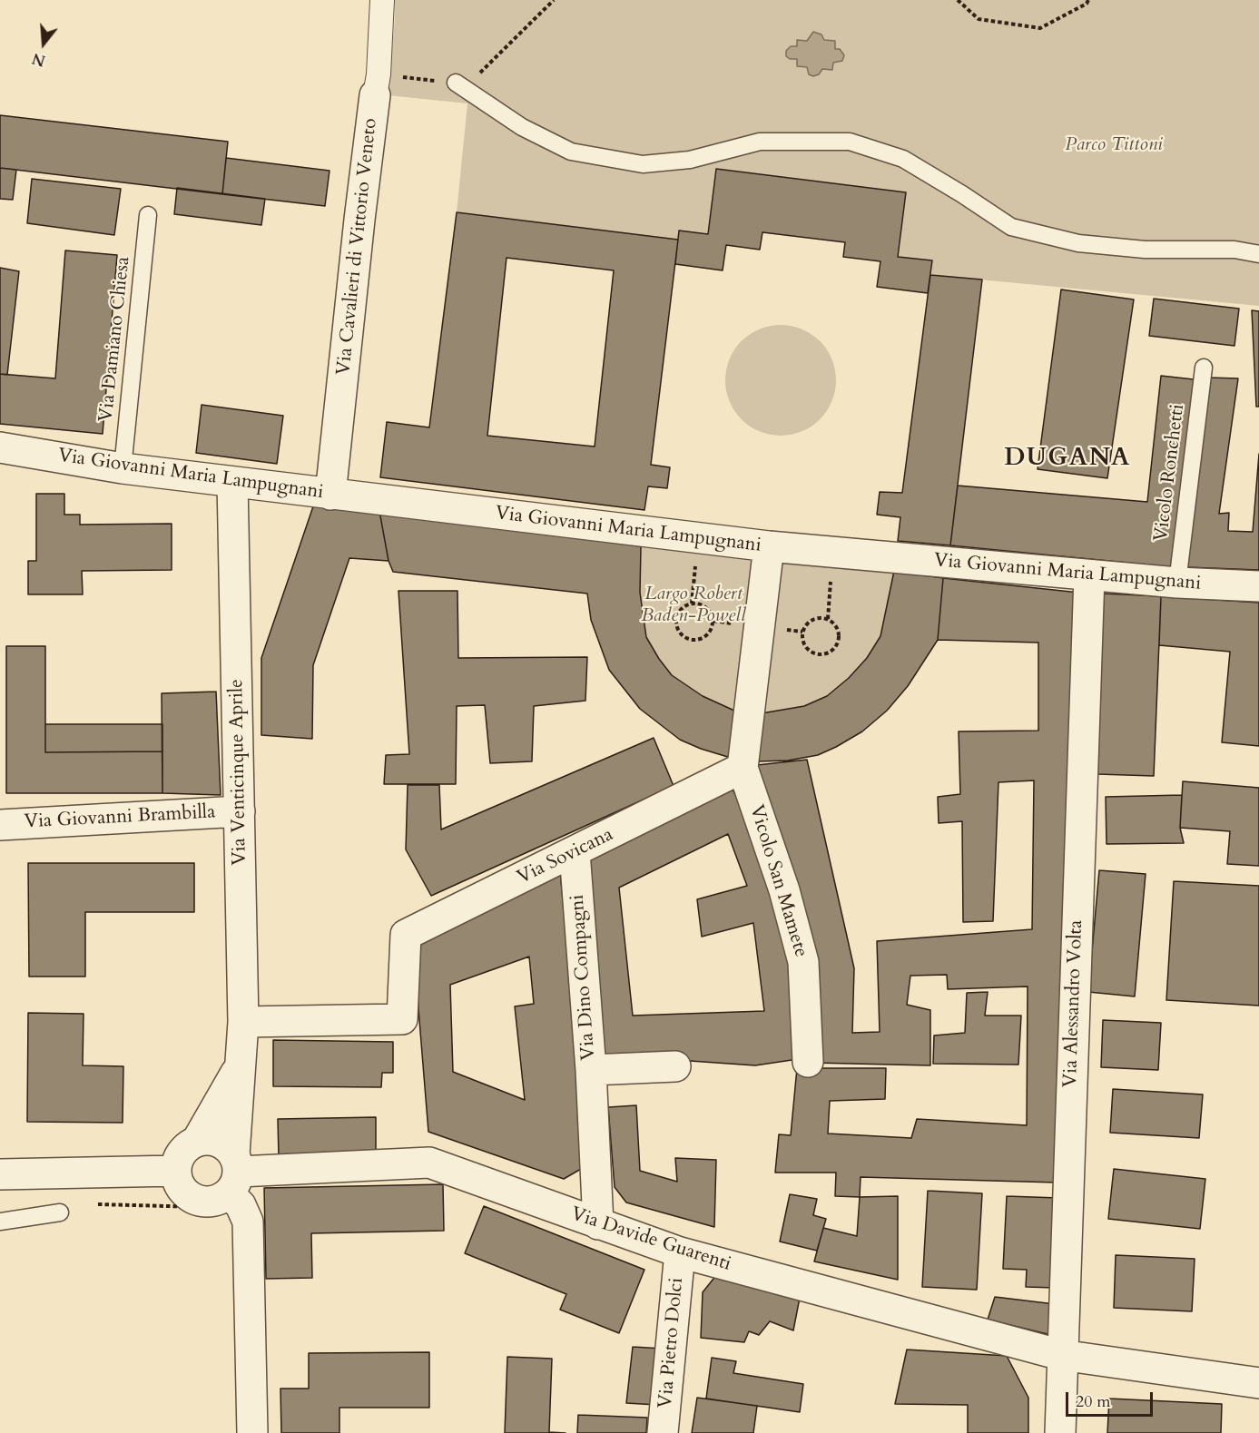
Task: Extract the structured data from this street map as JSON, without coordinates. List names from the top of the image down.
{
  "streets": {
    "street": [
      "Via Cavalieri di Vittorio Veneto",
      "Via Giovanni Maria Lampugnani",
      "Via Venticinque Aprile",
      "Via Giovanni Brambilla",
      "Via Sovicana",
      "Vicolo San Mamete",
      "Via Dino Compagni",
      "Via Alessandro Volta",
      "Via Davide Guarenti",
      "Via Pietro Dolci"
    ],
    "lane": ["Via Damiano Chiesa", "Vicolo Ronchetti"]
  },
  "crossings": [
    ["Via Cavalieri di Vittorio Veneto", "Via Giovanni Maria Lampugnani"],
    ["Via Damiano Chiesa", "Via Giovanni Maria Lampugnani"],
    ["Vicolo Ronchetti", "Via Giovanni Maria Lampugnani"],
    ["Via Giovanni Maria Lampugnani", "Via Venticinque Aprile"],
    ["Via Giovanni Maria Lampugnani", "Via Alessandro Volta"],
    ["Via Venticinque Aprile", "Via Giovanni Brambilla"],
    ["Via Venticinque Aprile", "Via Sovicana"],
    ["Via Venticinque Aprile", "Via Davide Guarenti"],
    ["Via Sovicana", "Vicolo San Mamete"],
    ["Via Sovicana", "Via Dino Compagni"],
    ["Via Dino Compagni", "Via Davide Guarenti"],
    ["Via Alessandro Volta", "Via Davide Guarenti"],
    ["Via Davide Guarenti", "Via Pietro Dolci"]
  ],
  "districts": ["DUGANA"],
  "parks": ["Parco Tittoni", "Largo Robert Baden-Powell"],
  "scale_bar": "20 m",
  "north": "bottom"
}
